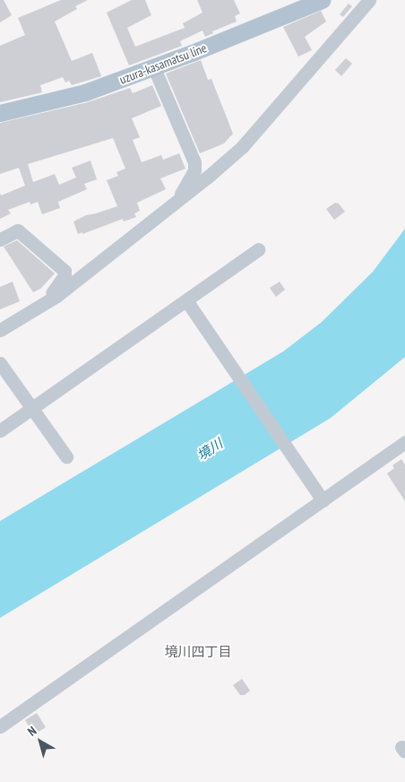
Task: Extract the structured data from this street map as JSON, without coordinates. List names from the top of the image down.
{
  "streets": {
    "main road": ["uzura-kasamatsu line"]
  },
  "districts": ["境川四丁目"],
  "water": ["境川"],
  "north": "top left"
}
